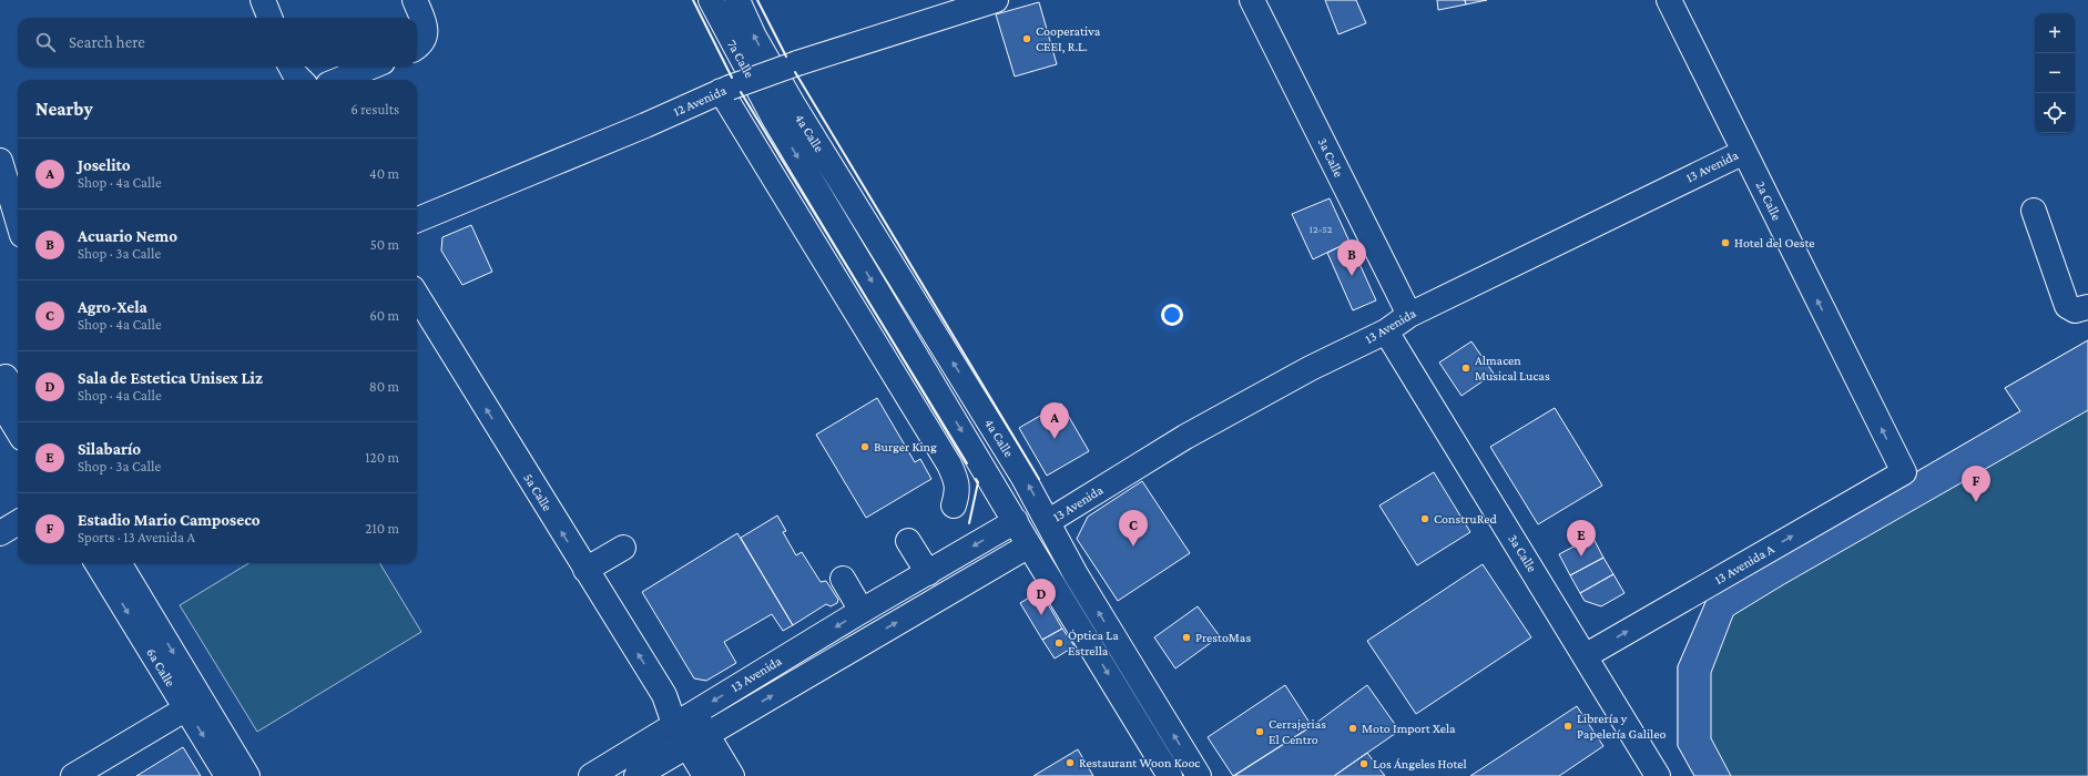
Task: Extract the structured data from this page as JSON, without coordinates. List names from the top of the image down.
{
  "streets": {
    "street": [
      "7a Calle",
      "12 Avenida",
      "4a Calle",
      "3a Calle",
      "13 Avenida",
      "2a Calle",
      "5a Calle",
      "13 Avenida A",
      "6a Calle"
    ]
  },
  "crossings": [
    ["7a Calle", "4a Calle"],
    ["4a Calle", "13 Avenida"],
    ["3a Calle", "13 Avenida"],
    ["3a Calle", "13 Avenida A"],
    ["13 Avenida", "2a Calle"],
    ["13 Avenida", "5a Calle"],
    ["2a Calle", "13 Avenida A"]
  ],
  "one_way": ["2a Calle", "5a Calle", "13 Avenida A"],
  "places": [
    "Cooperativa CEEI, R.L.",
    "Hotel del Oeste",
    "Almacen Musical Lucas",
    "Burger King",
    "ConstruRed",
    "PrestoMas",
    "Óptica La Estrella",
    "Librería y Papelería Galileo",
    "Moto Import Xela",
    "Cerrajerias El Centro",
    "Restaurant Woon Kooc",
    "Los Ángeles Hotel"
  ],
  "house_numbers": ["12-52"],
  "page": {
    "map_buttons": ["+", "−"],
    "search": "Search here",
    "heading": ["Nearby", "6 results"],
    "list": [
      {
        "mark": "A",
        "name": "Joselito",
        "note": "Shop · 4a Calle",
        "value": "40 m"
      },
      {
        "mark": "B",
        "name": "Acuario Nemo",
        "note": "Shop · 3a Calle",
        "value": "50 m"
      },
      {
        "mark": "C",
        "name": "Agro-Xela",
        "note": "Shop · 4a Calle",
        "value": "60 m"
      },
      {
        "mark": "D",
        "name": "Sala de Estetica Unisex Liz",
        "note": "Shop · 4a Calle",
        "value": "80 m"
      },
      {
        "mark": "E",
        "name": "Silabarío",
        "note": "Shop · 3a Calle",
        "value": "120 m"
      },
      {
        "mark": "F",
        "name": "Estadio Mario Camposeco",
        "note": "Sports · 13 Avenida A",
        "value": "210 m"
      }
    ],
    "pins": [
      "B",
      "A",
      "F",
      "C",
      "E",
      "D"
    ]
  }
}
